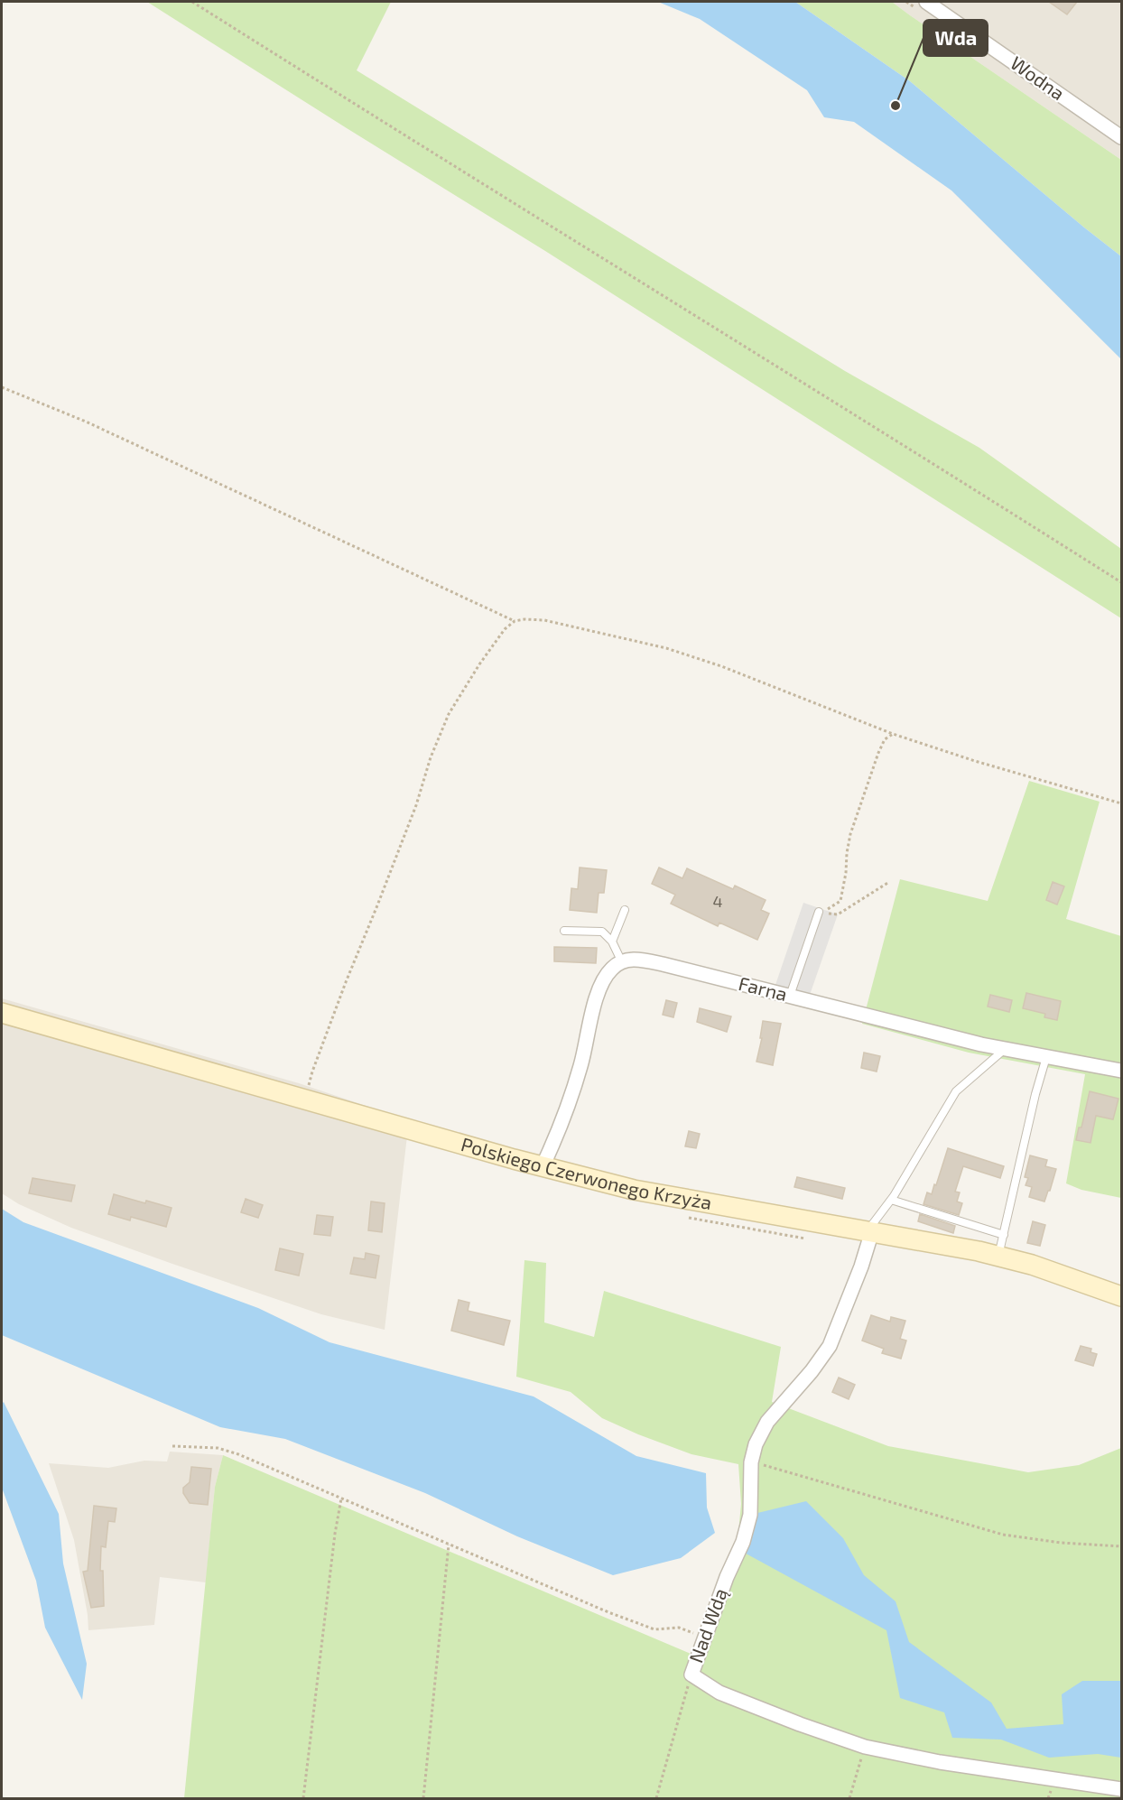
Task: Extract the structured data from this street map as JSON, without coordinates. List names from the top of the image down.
{
  "streets": {
    "street": [
      "Wodna",
      "Farna",
      "Polskiego Czerwonego Krzyża",
      "Nad Wdą"
    ]
  },
  "crossings": [
    ["Polskiego Czerwonego Krzyża", "Nad Wdą"]
  ],
  "places": ["Wda"],
  "house_numbers": ["4"]
}
